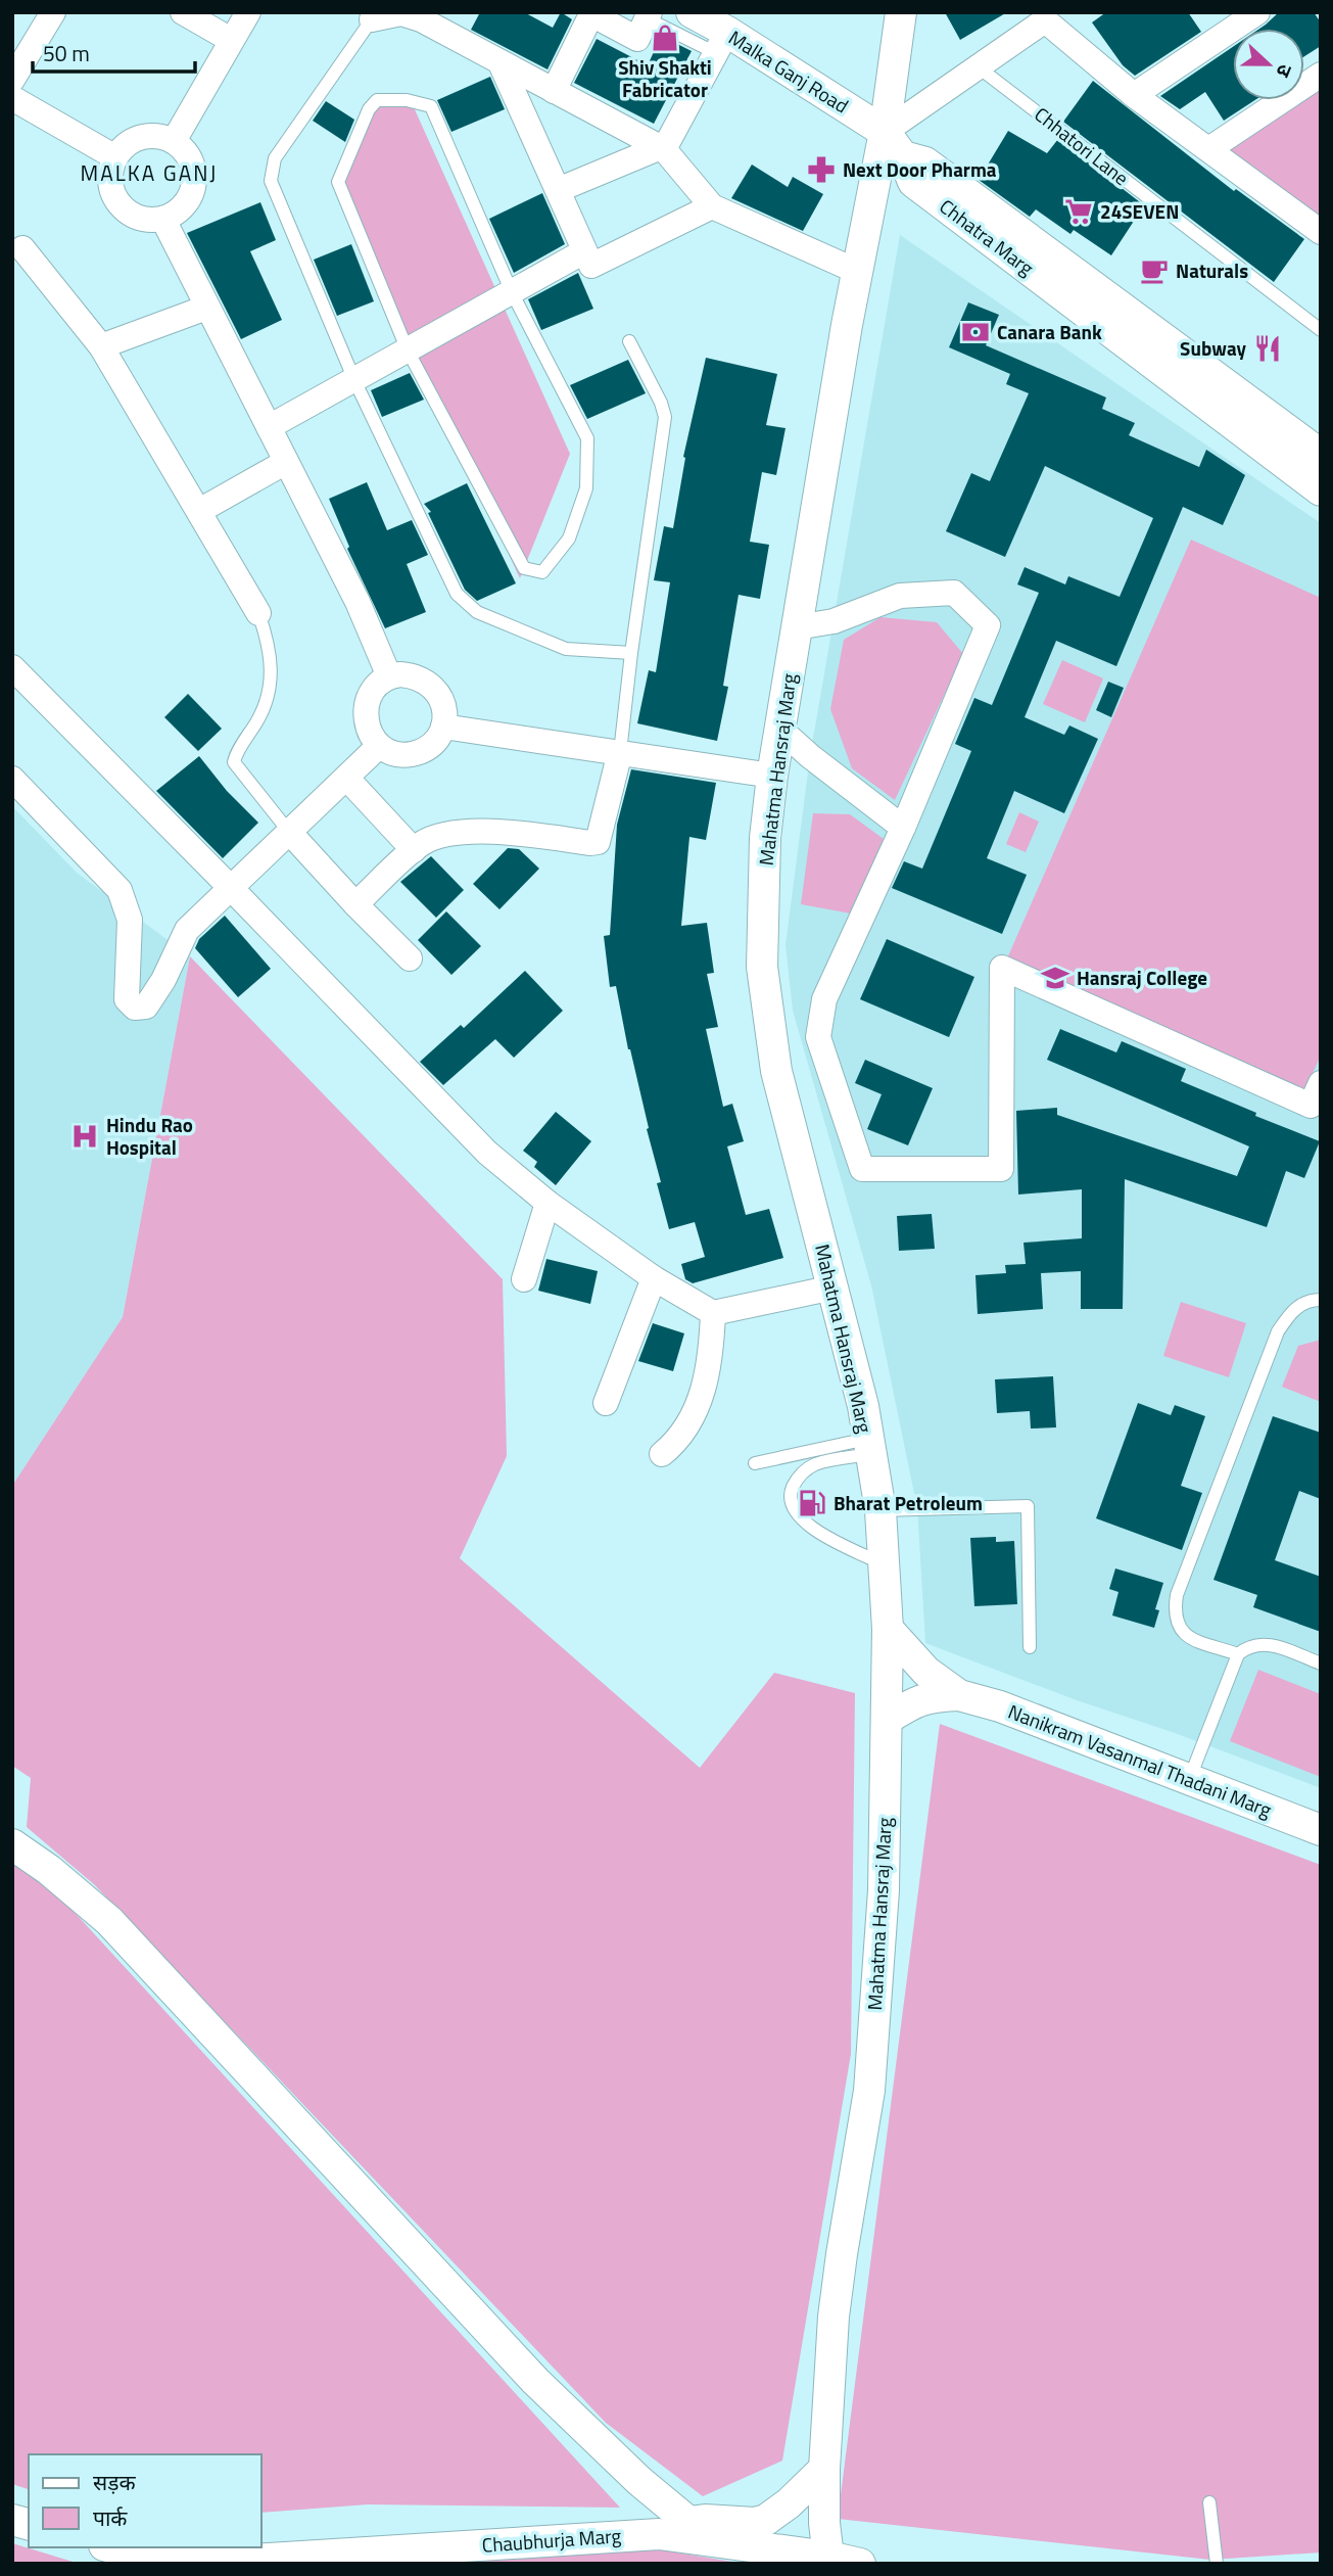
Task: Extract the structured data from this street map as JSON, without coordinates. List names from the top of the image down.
{
  "streets": {
    "street": [
      "Malka Ganj Road",
      "Chhatra Marg",
      "Mahatma Hansraj Marg",
      "Nanikram Vasanmal Thadani Marg",
      "Chaubhurja Marg"
    ],
    "lane": ["Chhatori Lane"]
  },
  "crossings": [
    ["Malka Ganj Road", "Mahatma Hansraj Marg"]
  ],
  "districts": ["MALKA GANJ"],
  "places": {
    "shop": ["Shiv Shakti Fabricator"],
    "pharmacy": ["Next Door Pharma"],
    "supermarket": ["24SEVEN"],
    "cafe": ["Naturals"],
    "bank": ["Canara Bank"],
    "restaurant": ["Subway"],
    "school or university": ["Hansraj College"],
    "hospital": ["Hindu Rao Hospital"],
    "fuel station": ["Bharat Petroleum"]
  },
  "legend": ["सड़क", "पार्क"],
  "scale_bar": "50 m",
  "north": "right"
}
